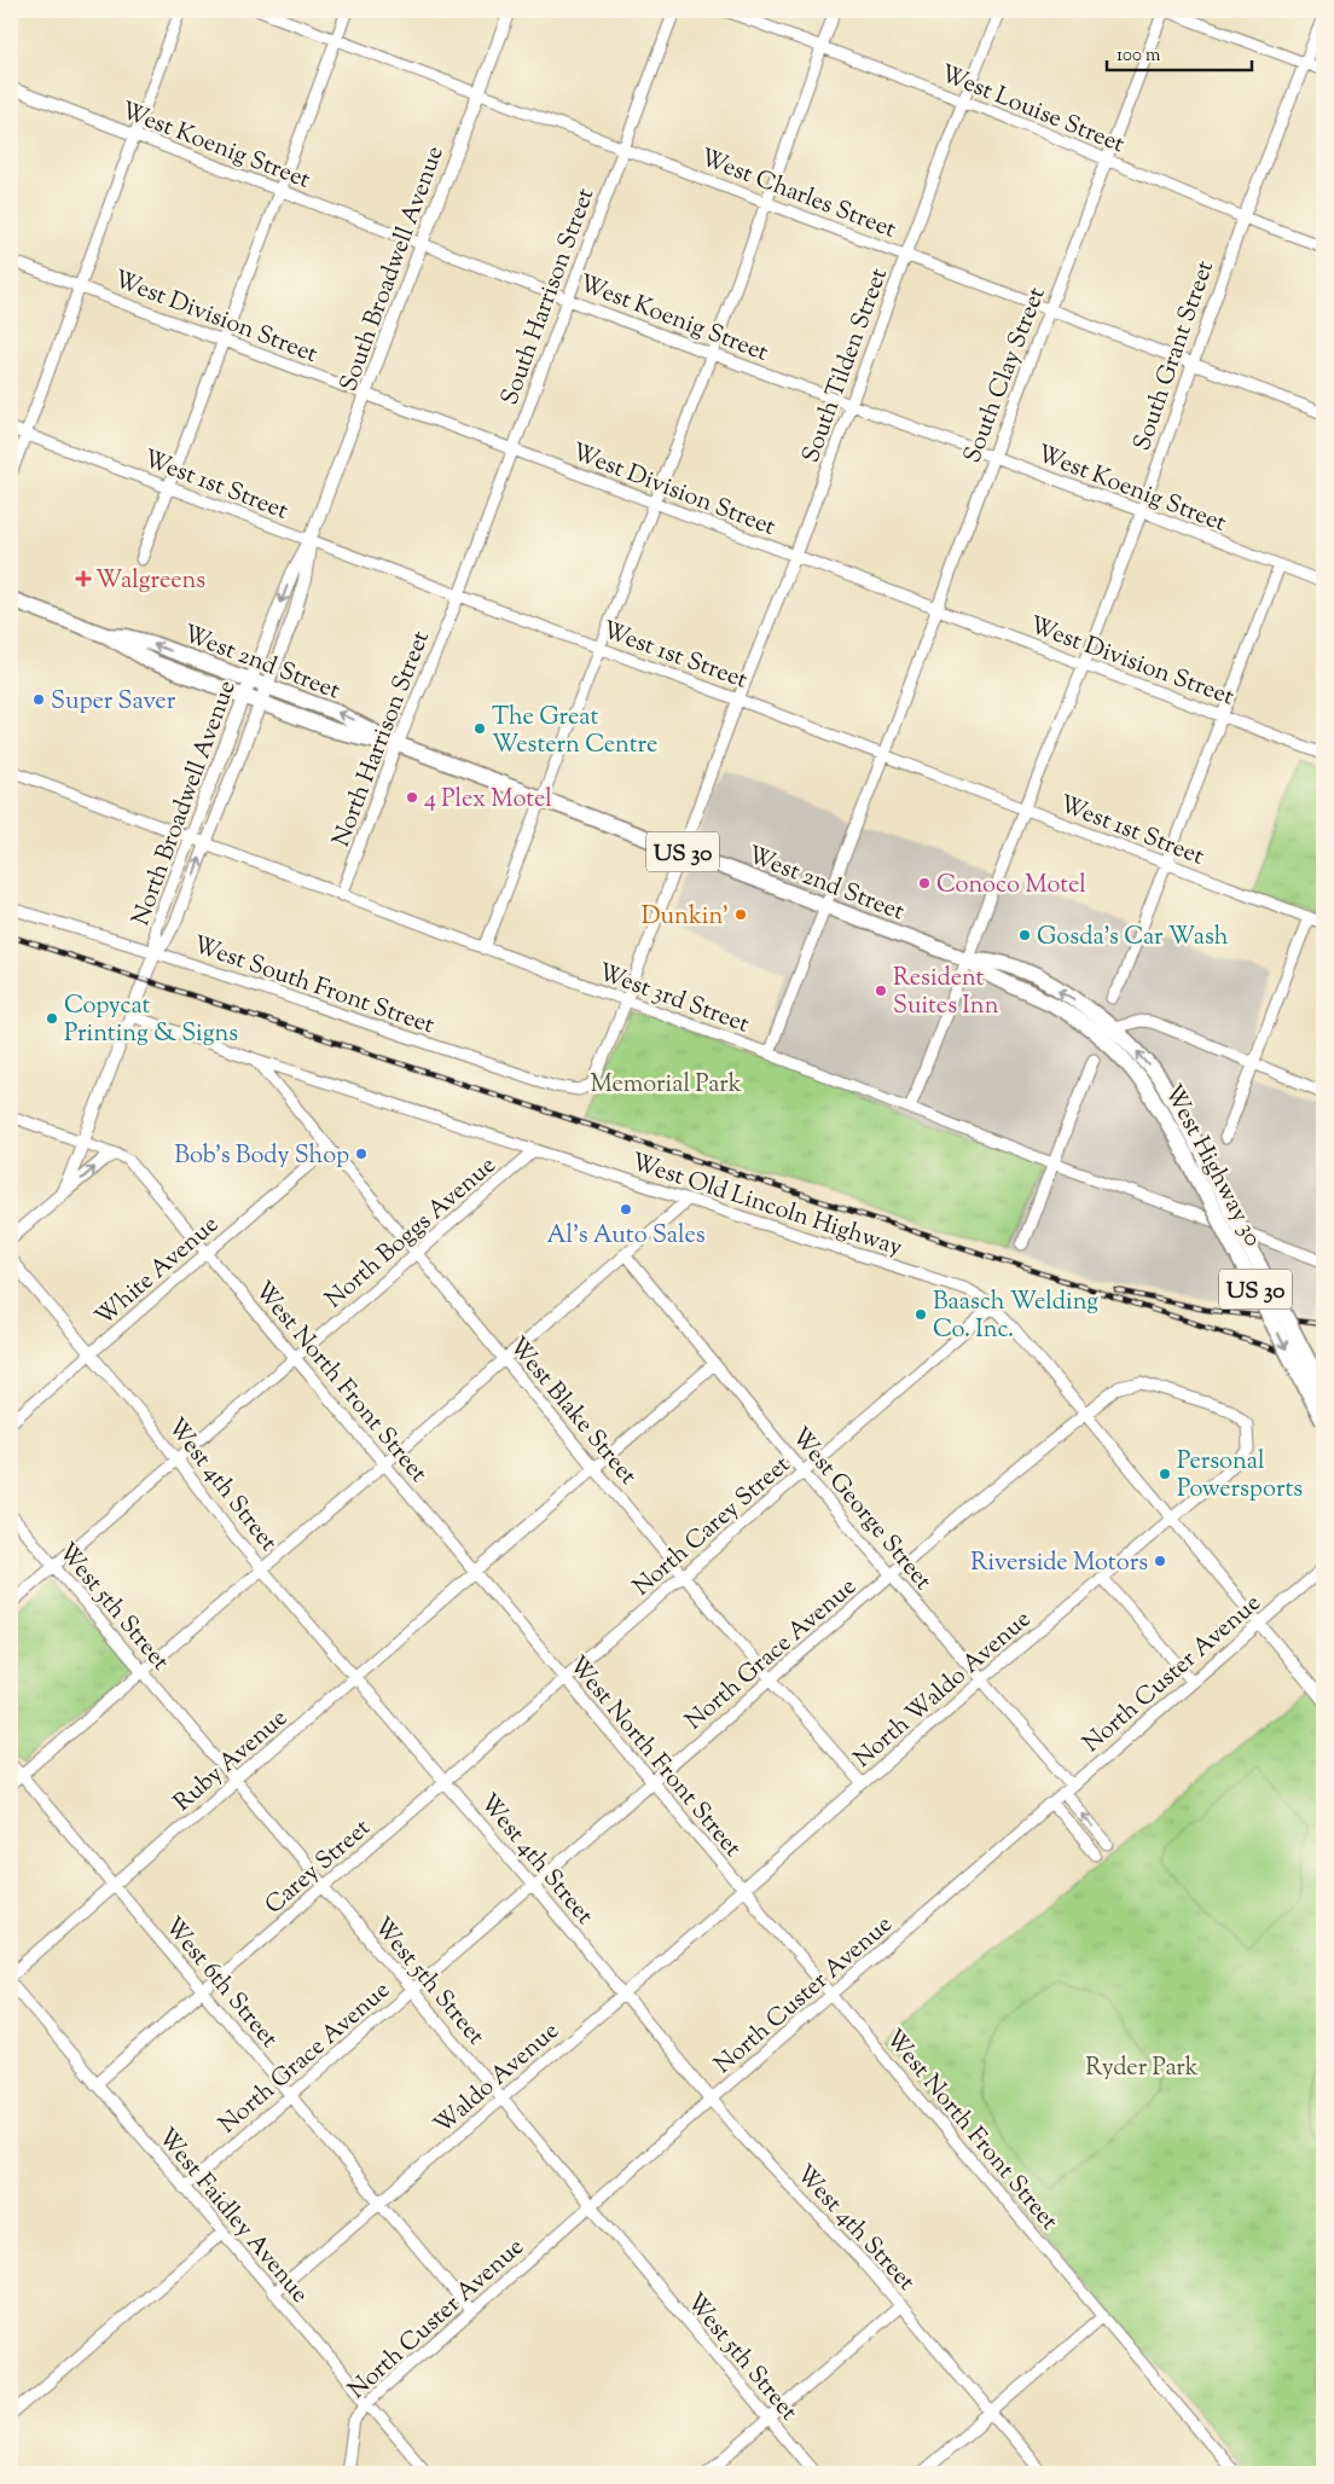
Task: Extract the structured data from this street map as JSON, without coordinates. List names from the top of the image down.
{
  "streets": {
    "highway": ["West 2nd Street", "US 30", "West Highway 30"],
    "main road": ["South Broadwell Avenue", "North Broadwell Avenue"],
    "street": [
      "West Louise Street",
      "West Koenig Street",
      "West Charles Street",
      "South Harrison Street",
      "West Division Street",
      "South Grant Street",
      "South Tilden Street",
      "South Clay Street",
      "West 1st Street",
      "North Harrison Street",
      "West South Front Street",
      "West 3rd Street",
      "West Old Lincoln Highway",
      "North Boggs Avenue",
      "White Avenue",
      "West North Front Street",
      "West Blake Street",
      "West 4th Street",
      "West George Street",
      "North Carey Street",
      "West 5th Street",
      "North Grace Avenue",
      "North Custer Avenue",
      "North Waldo Avenue",
      "Ruby Avenue",
      "Carey Street",
      "West 6th Street",
      "Waldo Avenue",
      "West Faidley Avenue"
    ]
  },
  "crossings": [
    ["West Louise Street", "South Grant Street"],
    ["West Louise Street", "South Tilden Street"],
    ["West Louise Street", "South Clay Street"],
    ["West Koenig Street", "South Broadwell Avenue"],
    ["West Koenig Street", "South Harrison Street"],
    ["West Koenig Street", "South Grant Street"],
    ["West Koenig Street", "South Tilden Street"],
    ["West Koenig Street", "South Clay Street"],
    ["West Charles Street", "South Broadwell Avenue"],
    ["West Charles Street", "South Harrison Street"],
    ["West Charles Street", "South Grant Street"],
    ["West Charles Street", "South Tilden Street"],
    ["West Charles Street", "South Clay Street"],
    ["South Broadwell Avenue", "West Division Street"],
    ["South Broadwell Avenue", "West 1st Street"],
    ["South Broadwell Avenue", "North Broadwell Avenue"],
    ["South Harrison Street", "West Division Street"],
    ["South Harrison Street", "West 1st Street"],
    ["South Harrison Street", "North Harrison Street"],
    ["West Division Street", "South Grant Street"],
    ["West Division Street", "South Tilden Street"],
    ["West Division Street", "South Clay Street"],
    ["South Grant Street", "West 1st Street"],
    ["South Grant Street", "West 2nd Street"],
    ["South Grant Street", "West 3rd Street"],
    ["South Tilden Street", "West 1st Street"],
    ["South Tilden Street", "West 2nd Street"],
    ["South Tilden Street", "West South Front Street"],
    ["South Tilden Street", "West 3rd Street"],
    ["South Clay Street", "West 1st Street"],
    ["South Clay Street", "West 2nd Street"],
    ["South Clay Street", "West 3rd Street"],
    ["West 1st Street", "North Harrison Street"],
    ["West 1st Street", "North Broadwell Avenue"],
    ["West 2nd Street", "North Harrison Street"],
    ["West 2nd Street", "North Broadwell Avenue"],
    ["West 2nd Street", "West Highway 30"],
    ["North Harrison Street", "West 3rd Street"],
    ["North Broadwell Avenue", "West South Front Street"],
    ["North Broadwell Avenue", "West 3rd Street"],
    ["North Broadwell Avenue", "West Old Lincoln Highway"],
    ["North Broadwell Avenue", "West North Front Street"],
    ["West Old Lincoln Highway", "North Boggs Avenue"],
    ["West Old Lincoln Highway", "West Blake Street"],
    ["West Old Lincoln Highway", "North Carey Street"],
    ["West Old Lincoln Highway", "North Grace Avenue"],
    ["West Old Lincoln Highway", "North Custer Avenue"],
    ["West Old Lincoln Highway", "North Waldo Avenue"],
    ["North Boggs Avenue", "West North Front Street"],
    ["North Boggs Avenue", "West Blake Street"],
    ["North Boggs Avenue", "West 4th Street"],
    ["North Boggs Avenue", "West 5th Street"],
    ["White Avenue", "West North Front Street"],
    ["White Avenue", "West Blake Street"],
    ["White Avenue", "West 4th Street"],
    ["West North Front Street", "North Carey Street"],
    ["West North Front Street", "North Grace Avenue"],
    ["West North Front Street", "North Custer Avenue"],
    ["West North Front Street", "North Waldo Avenue"],
    ["West North Front Street", "Ruby Avenue"],
    ["West North Front Street", "Carey Street"],
    ["West North Front Street", "Waldo Avenue"],
    ["West Blake Street", "North Carey Street"],
    ["West Blake Street", "North Grace Avenue"],
    ["West Blake Street", "North Waldo Avenue"],
    ["West Blake Street", "Ruby Avenue"],
    ["West 4th Street", "North Grace Avenue"],
    ["West 4th Street", "North Custer Avenue"],
    ["West 4th Street", "Ruby Avenue"],
    ["West 4th Street", "Carey Street"],
    ["West 4th Street", "Waldo Avenue"],
    ["West George Street", "North Carey Street"],
    ["West George Street", "North Grace Avenue"],
    ["West George Street", "North Custer Avenue"],
    ["West George Street", "North Waldo Avenue"],
    ["West George Street", "Ruby Avenue"],
    ["North Carey Street", "Carey Street"],
    ["West 5th Street", "North Grace Avenue"],
    ["West 5th Street", "North Custer Avenue"],
    ["West 5th Street", "Ruby Avenue"],
    ["West 5th Street", "Carey Street"],
    ["West 5th Street", "Waldo Avenue"],
    ["North Grace Avenue", "North Waldo Avenue"],
    ["North Grace Avenue", "West 6th Street"],
    ["North Grace Avenue", "West Faidley Avenue"],
    ["North Custer Avenue", "West 6th Street"],
    ["North Custer Avenue", "West Faidley Avenue"],
    ["North Waldo Avenue", "Waldo Avenue"],
    ["Ruby Avenue", "West 6th Street"],
    ["Carey Street", "West 6th Street"],
    ["Carey Street", "West Faidley Avenue"],
    ["West 6th Street", "Waldo Avenue"],
    ["Waldo Avenue", "West Faidley Avenue"]
  ],
  "parks": ["Memorial Park", "Ryder Park"],
  "places": {
    "health": ["Walgreens"],
    "other": [
      "Super Saver",
      "The Great Western Centre",
      "4 Plex Motel",
      "Conoco Motel",
      "Dunkin'",
      "Gosda's Car Wash",
      "Resident Suites Inn",
      "Copycat Printing & Signs",
      "Bob's Body Shop",
      "Al's Auto Sales",
      "Baasch Welding Co. Inc.",
      "Personal Powersports",
      "Riverside Motors"
    ]
  },
  "scale_bar": "100 m"
}
